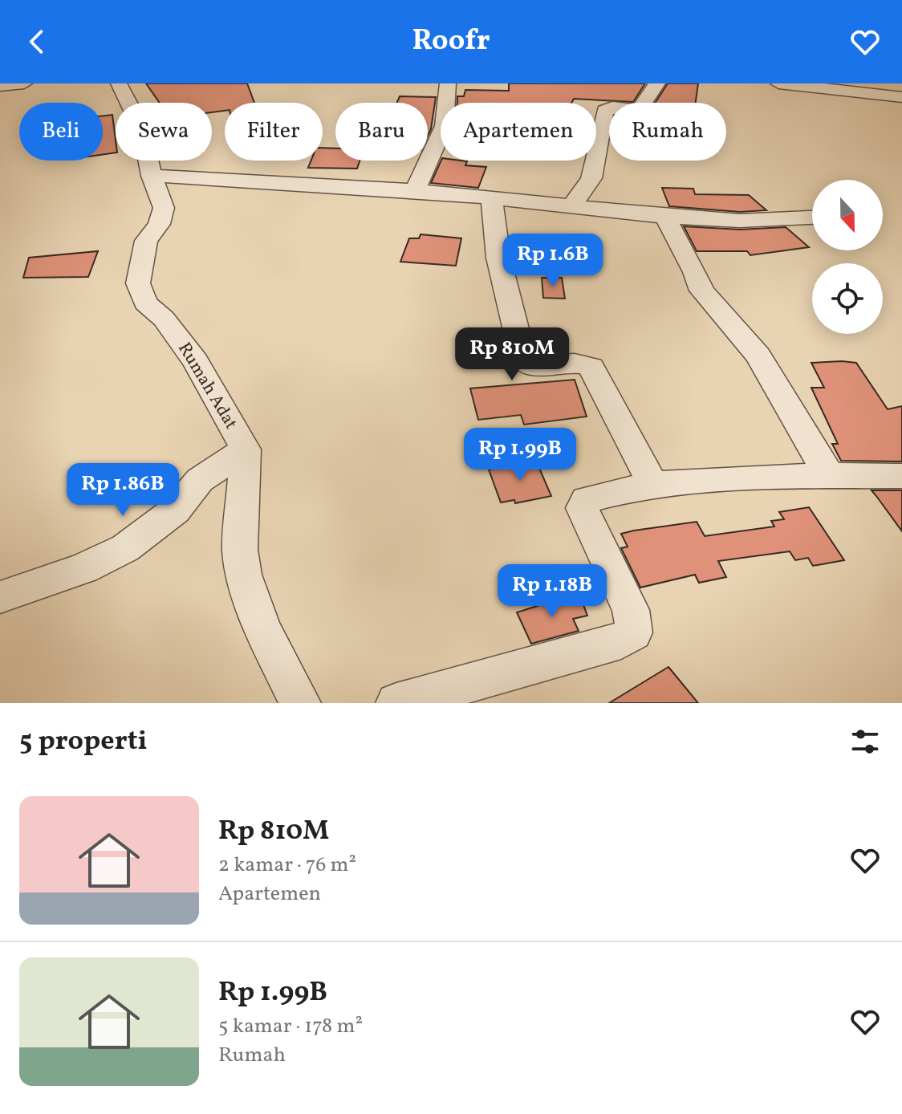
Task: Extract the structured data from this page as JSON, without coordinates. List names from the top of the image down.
{
  "streets": {
    "street": ["Rumah Adat"]
  },
  "north": "bottom",
  "page": {
    "header": "Roofr",
    "chip": [
      "Beli",
      "Sewa",
      "Filter",
      "Baru",
      "Apartemen",
      "Rumah"
    ],
    "price": [
      "Rp 1.6B",
      "Rp 810M",
      "Rp 1.99B",
      "Rp 1.86B",
      "Rp 1.18B"
    ],
    "heading": "5 properti",
    "list": [
      {
        "name": "Rp 810M",
        "note": "2 kamar · 76 m² · Apartemen"
      },
      {
        "name": "Rp 1.99B",
        "note": "5 kamar · 178 m² · Rumah"
      }
    ]
  }
}
